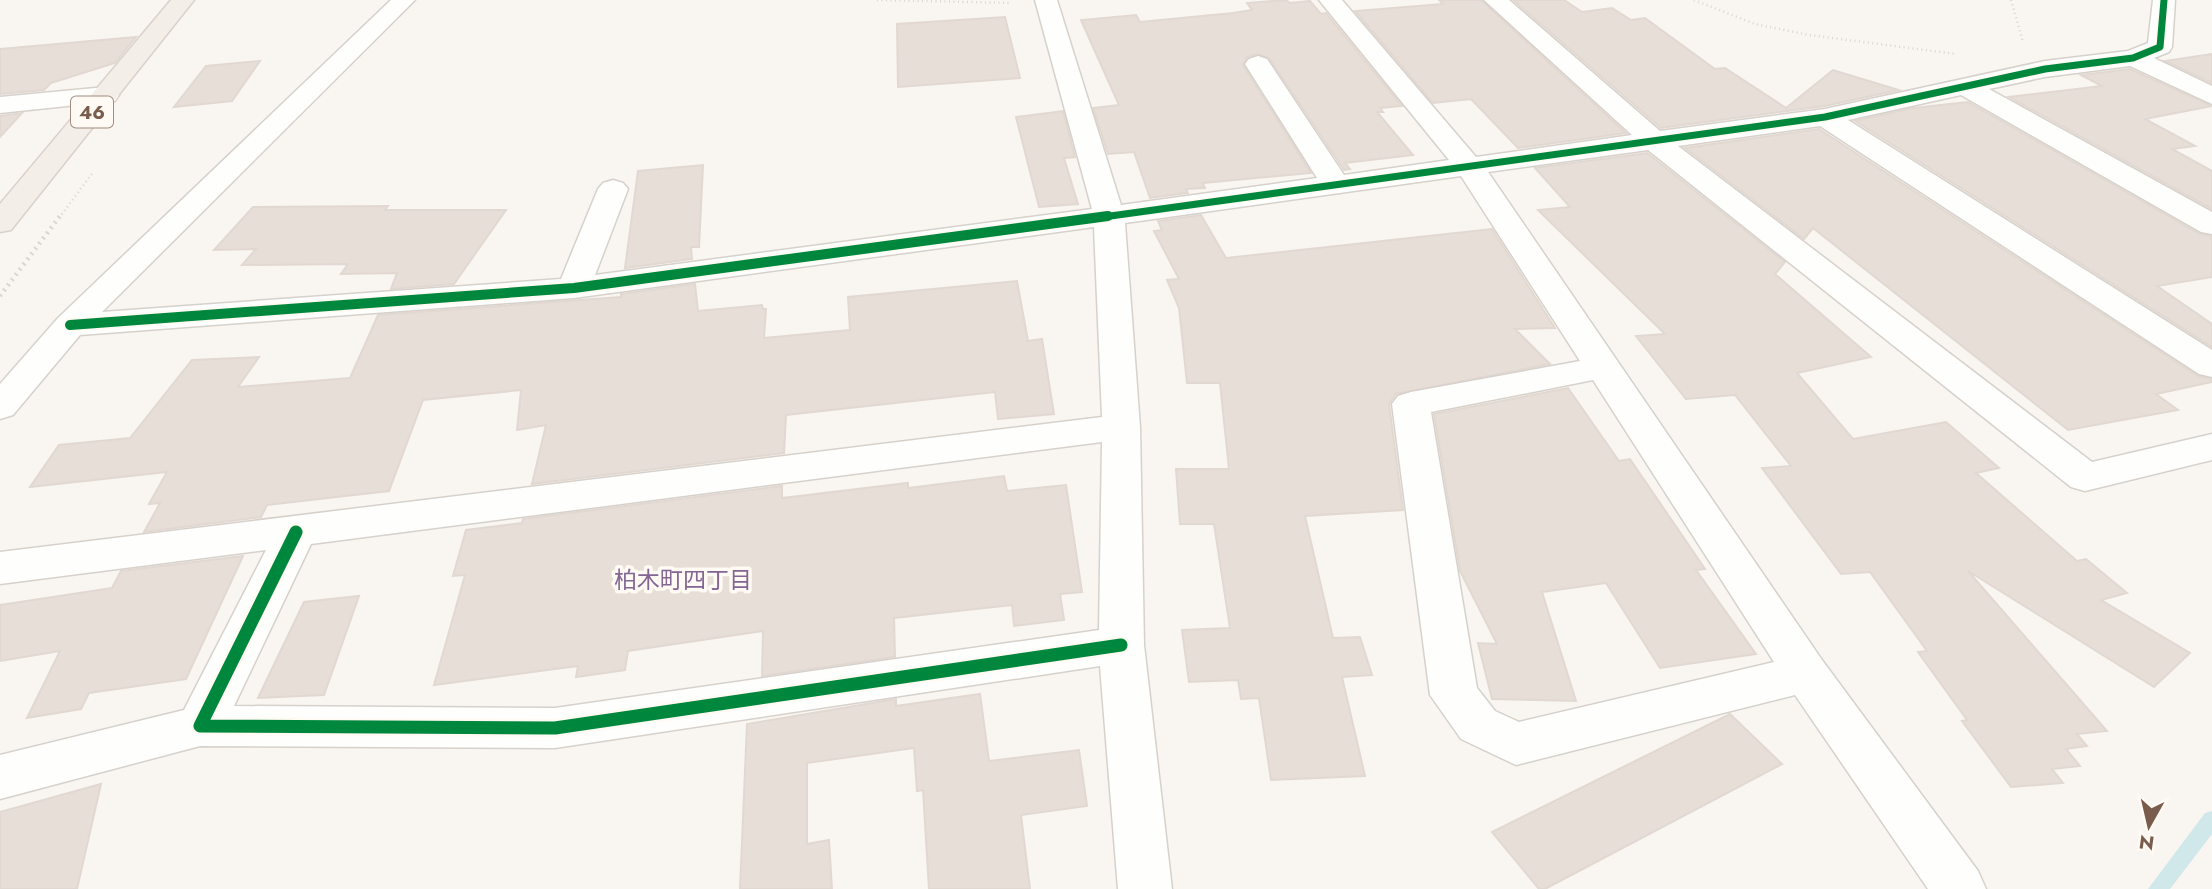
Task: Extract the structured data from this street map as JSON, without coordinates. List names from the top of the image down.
{
  "streets": {
    "main road": ["46"]
  },
  "districts": ["柏木町四丁目"],
  "north": "bottom"
}
